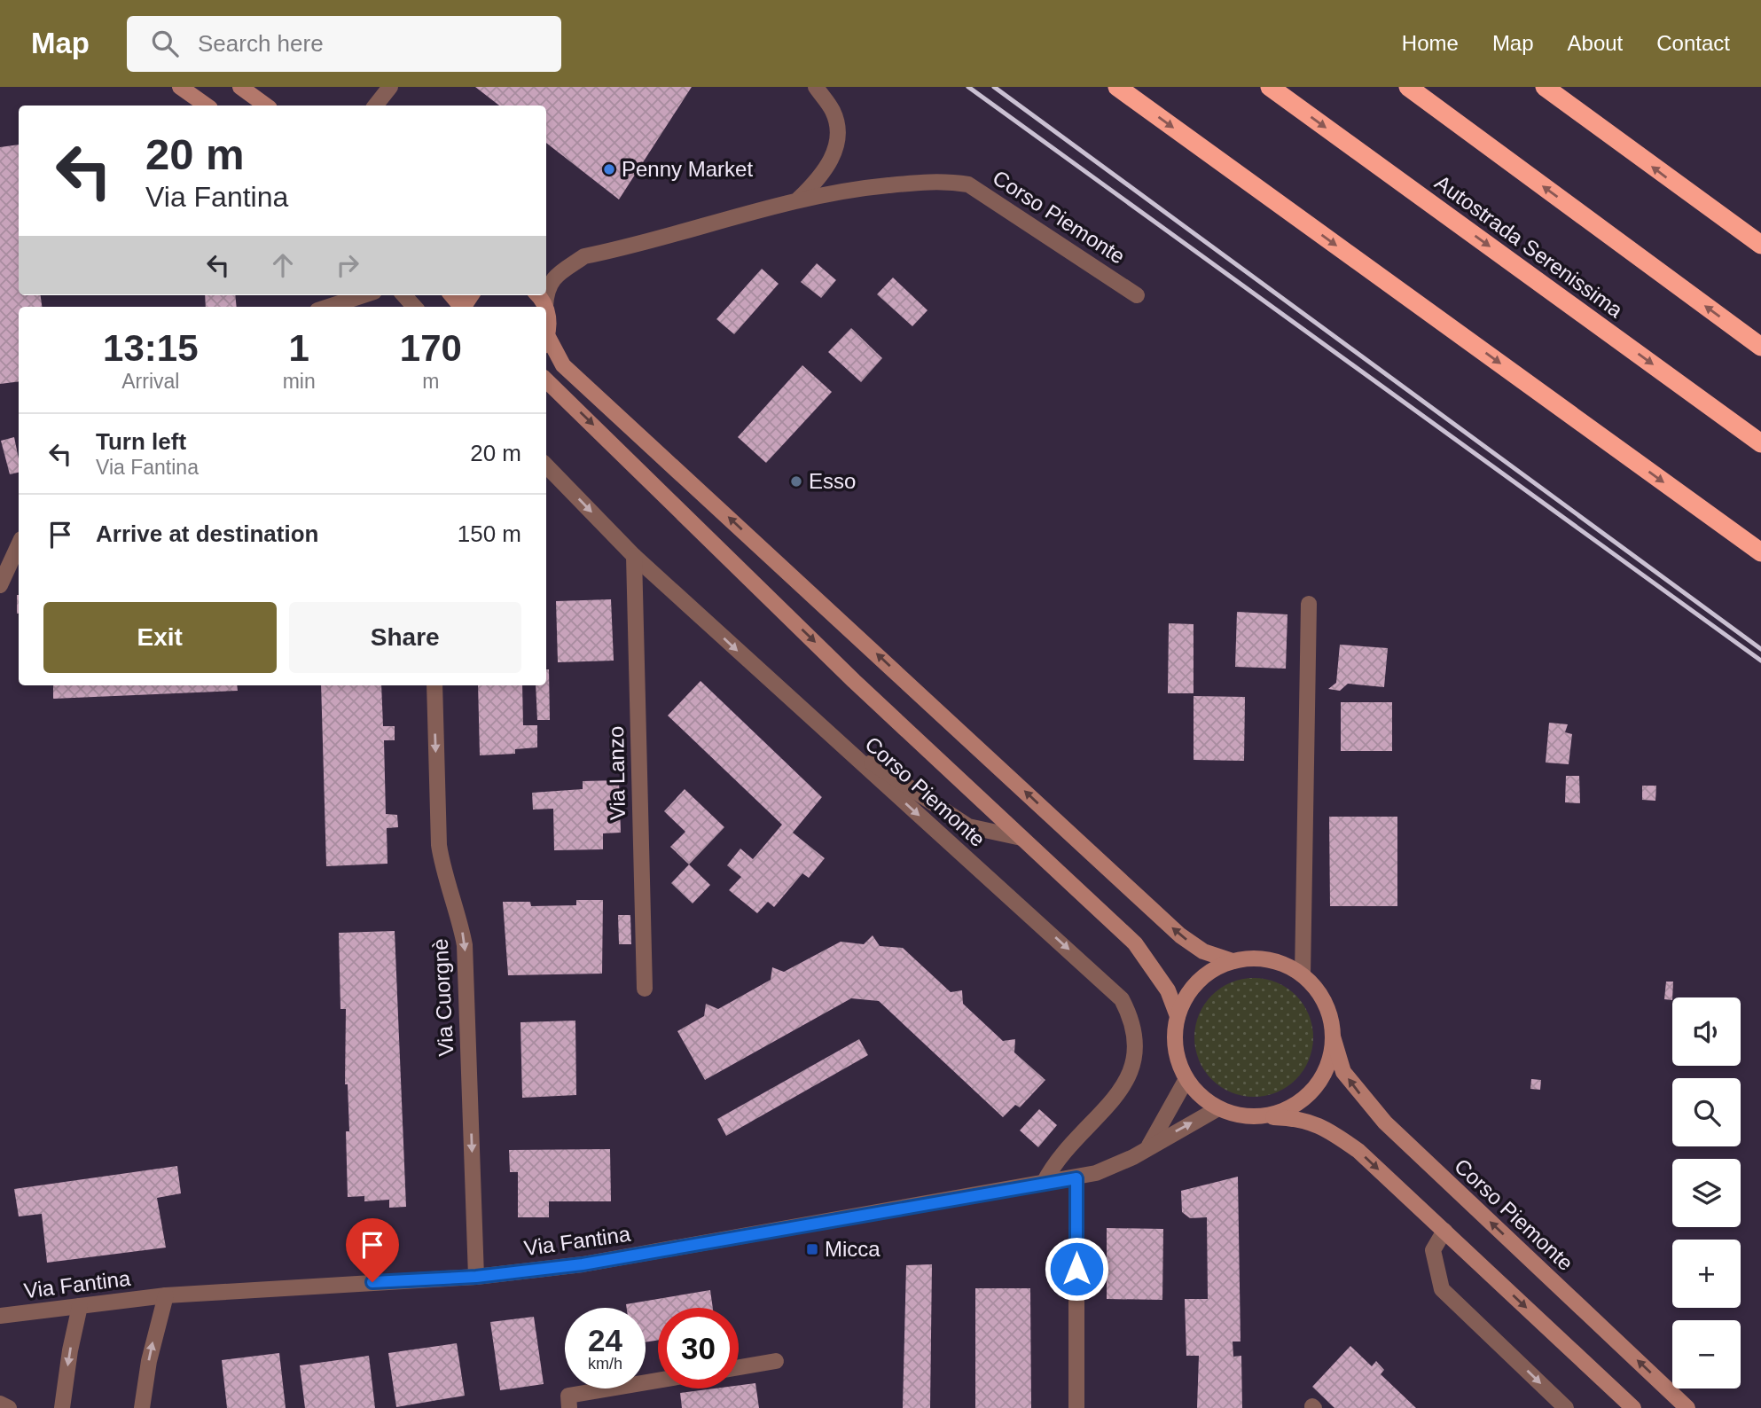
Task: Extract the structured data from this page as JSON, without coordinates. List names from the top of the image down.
{
  "streets": {
    "highway": ["Autostrada Serenissima"],
    "main road": ["Corso Piemonte"],
    "street": ["Via Lanzo", "Via Cuorgnè", "Via Fantina"]
  },
  "crossings": [
    ["Corso Piemonte", "Via Lanzo"],
    ["Corso Piemonte", "Via Fantina"],
    ["Via Cuorgnè", "Via Fantina"]
  ],
  "one_way": ["Via Cuorgnè"],
  "places": {
    "other": ["Penny Market", "Esso"],
    "transit": ["Micca"]
  },
  "page": {
    "header": "Map",
    "search": "Search here",
    "nav": [
      "Home",
      "Map",
      "About",
      "Contact"
    ],
    "turn": ["20 m", "Via Fantina"],
    "eta": [
      "13:15",
      "Arrival",
      "1",
      "min",
      "170",
      "m"
    ],
    "list": [
      {
        "name": "Turn left",
        "note": "Via Fantina",
        "value": "20 m"
      },
      {
        "name": "Arrive at destination",
        "value": "150 m"
      }
    ],
    "buttons": ["Exit", "Share"],
    "map_buttons": ["+", "−"],
    "speed": "24 km/h",
    "limit": "30"
  }
}
